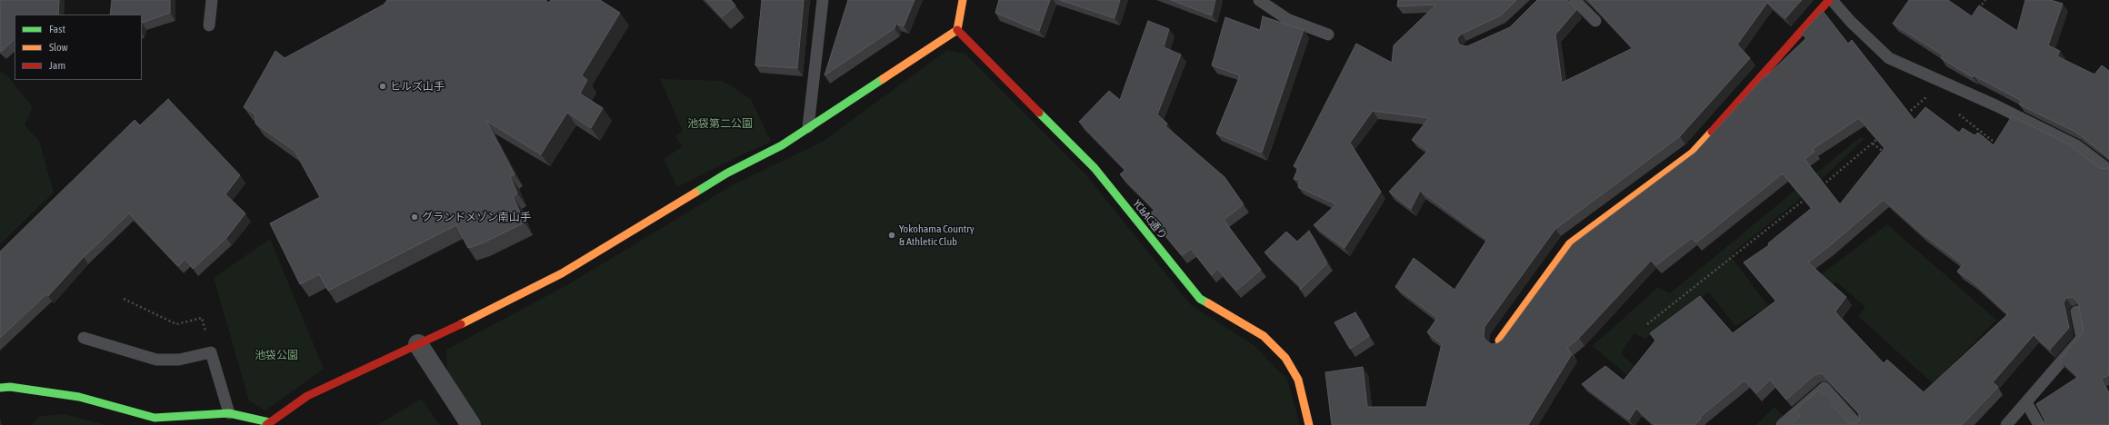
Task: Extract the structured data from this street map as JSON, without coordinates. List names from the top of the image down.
{
  "streets": {
    "street": ["YC&AC通り"]
  },
  "parks": ["池袋第二公園", "池袋公園"],
  "places": ["ヒルズ山手", "グランドメゾン南山手", "Yokohama Country & Athletic Club"],
  "legend": ["Fast", "Slow", "Jam"]
}
